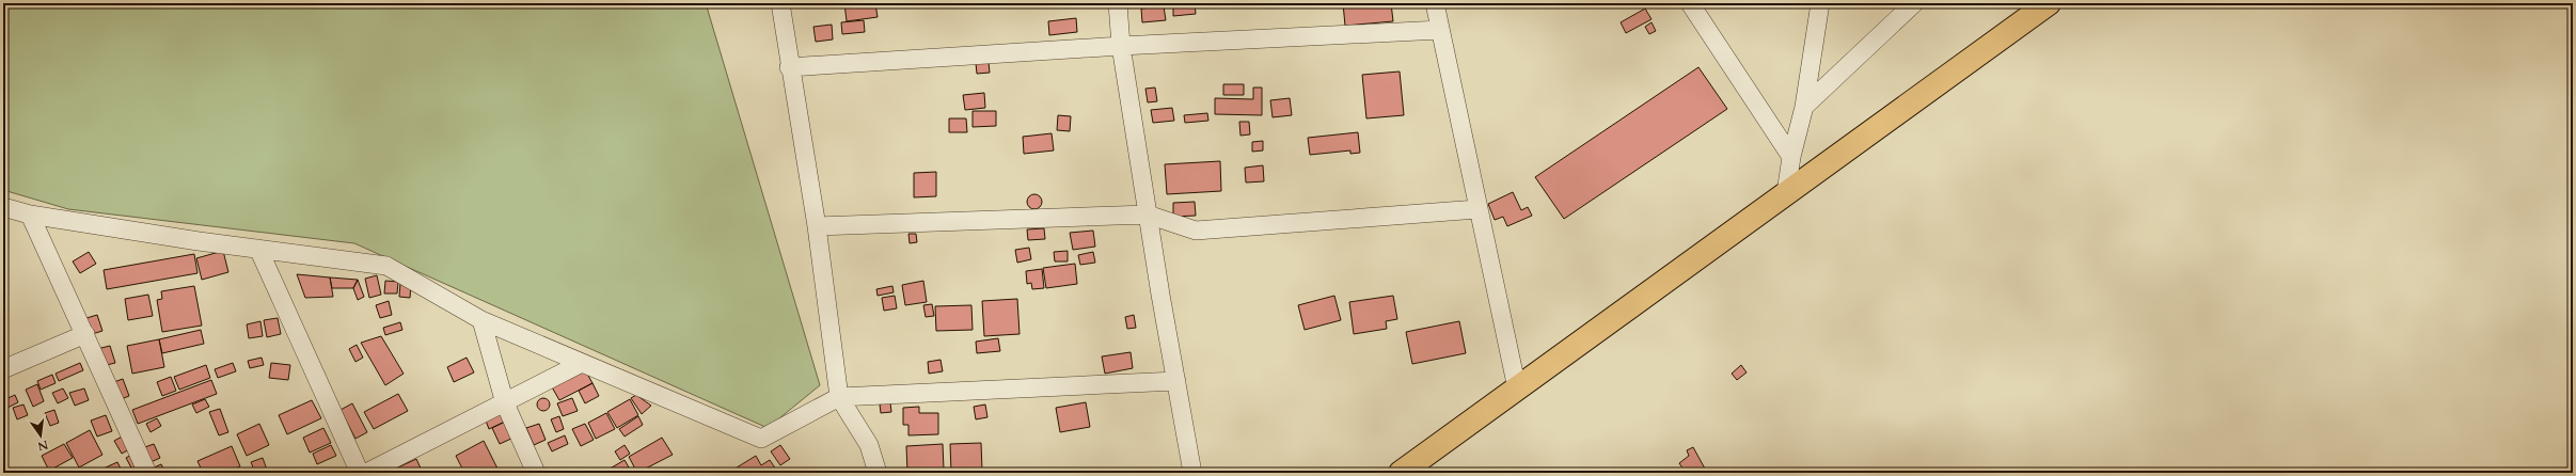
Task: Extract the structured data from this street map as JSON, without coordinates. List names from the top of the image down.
{
  "north": "bottom"
}
